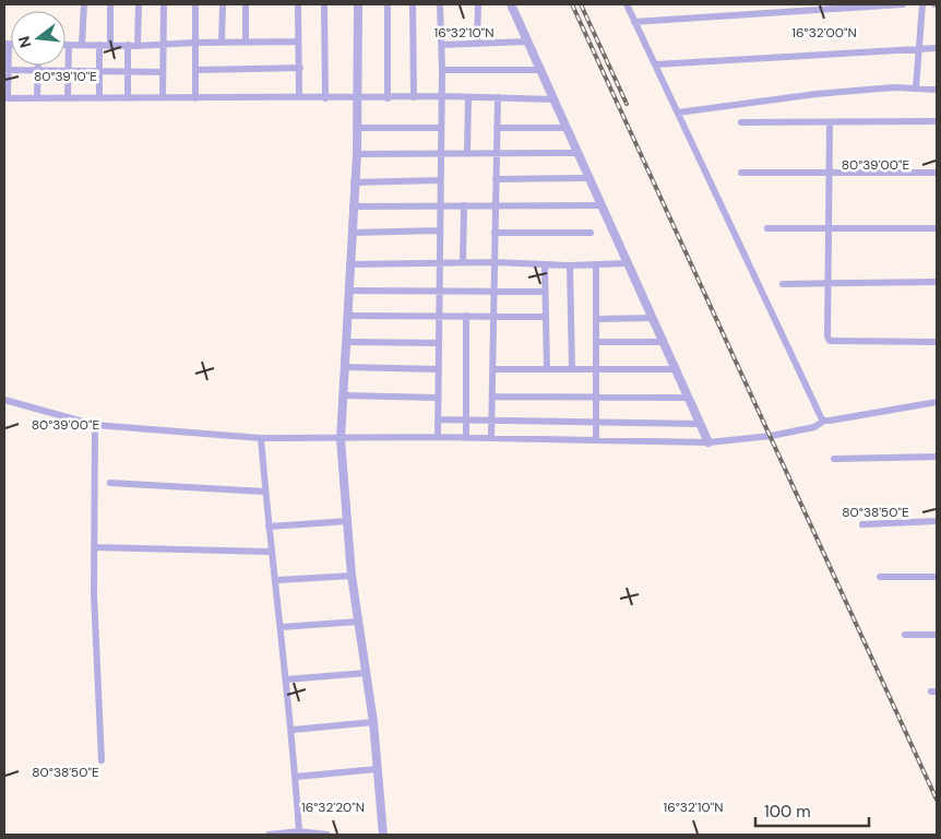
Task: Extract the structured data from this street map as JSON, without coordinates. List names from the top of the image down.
{
  "scale_bar": "100 m",
  "north": "left",
  "coordinates": [
    "16°32'10\"N",
    "16°32'00\"N",
    "80°39'10\"E",
    "80°39'00\"E",
    "80°38'50\"E",
    "16°32'20\"N"
  ]
}
